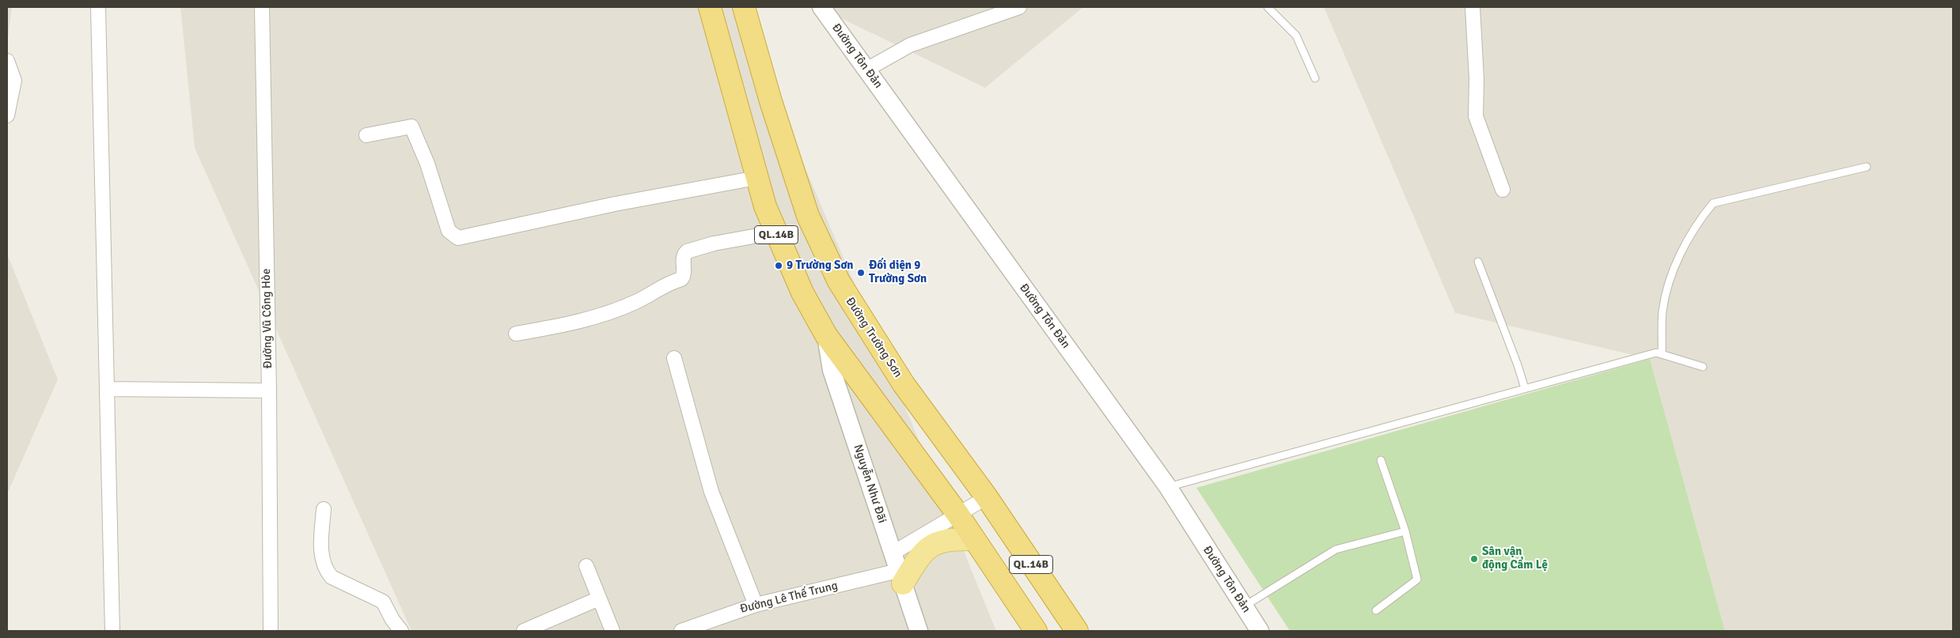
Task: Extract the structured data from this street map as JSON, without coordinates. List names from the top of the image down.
{
  "streets": {
    "highway": ["QL.14B", "Đường Trường Sơn"],
    "street": [
      "Đường Tôn Đản",
      "Đường Vũ Công Hòe",
      "Nguyễn Như Đãi",
      "Đường Lê Thế Trung"
    ]
  },
  "crossings": [
    ["QL.14B", "Nguyễn Như Đãi"],
    ["Nguyễn Như Đãi", "Đường Lê Thế Trung"]
  ],
  "places": ["9 Trường Sơn", "Đối diện 9 Trường Sơn", "Sân vận động Cẩm Lệ"]
}
